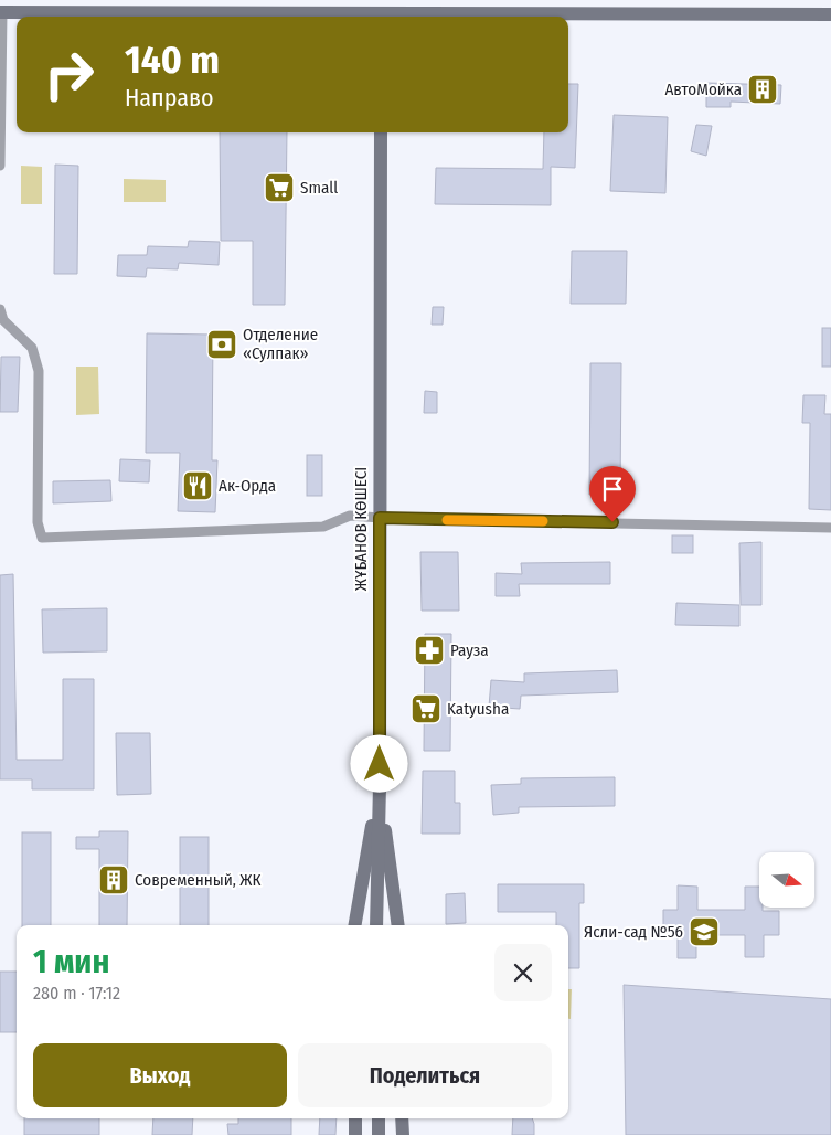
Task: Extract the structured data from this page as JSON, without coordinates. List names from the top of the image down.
{
  "streets": {
    "main road": ["ЖҰБАНОВ КӨШЕСІ"]
  },
  "places": {
    "building": ["АвтоМойка", "Современный, ЖК"],
    "supermarket": ["Small", "Katyusha"],
    "bank": ["Отделение «Сулпак»"],
    "restaurant": ["Ак-Орда"],
    "pharmacy": ["Рауза"],
    "school or university": ["Ясли-сад №56"]
  },
  "north": "right",
  "page": {
    "turn": ["140 m", "Направо"],
    "heading": ["1 мин", "280 m · 17:12"],
    "buttons": ["Выход", "Поделиться"]
  }
}
